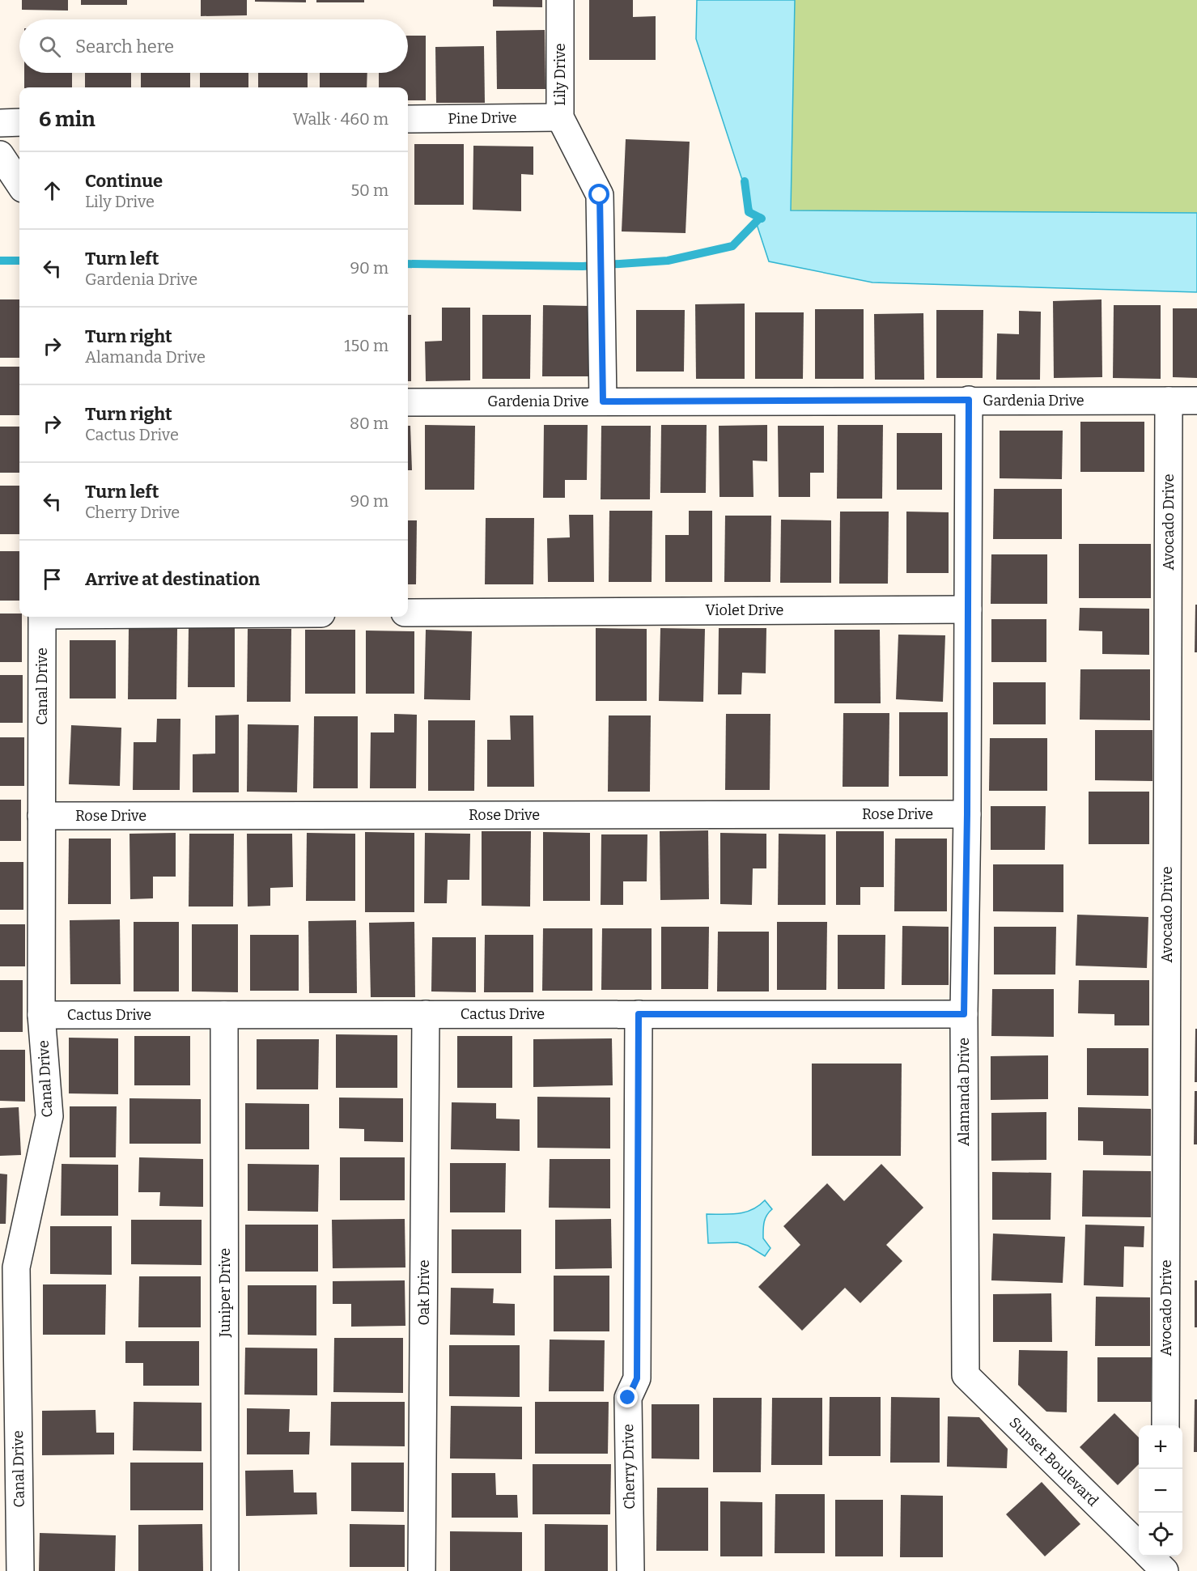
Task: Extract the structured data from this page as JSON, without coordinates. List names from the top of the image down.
{
  "streets": {
    "street": [
      "Lily Drive",
      "Pine Drive",
      "Gardenia Drive",
      "Avocado Drive",
      "Violet Drive",
      "Canal Drive",
      "Rose Drive",
      "Cactus Drive",
      "Alamanda Drive",
      "Juniper Drive",
      "Oak Drive",
      "Sunset Boulevard",
      "Cherry Drive"
    ]
  },
  "crossings": [
    ["Lily Drive", "Pine Drive"],
    ["Lily Drive", "Gardenia Drive"],
    ["Gardenia Drive", "Avocado Drive"],
    ["Gardenia Drive", "Alamanda Drive"],
    ["Violet Drive", "Alamanda Drive"],
    ["Canal Drive", "Rose Drive"],
    ["Canal Drive", "Cactus Drive"],
    ["Rose Drive", "Alamanda Drive"],
    ["Cactus Drive", "Alamanda Drive"],
    ["Cactus Drive", "Juniper Drive"],
    ["Cactus Drive", "Oak Drive"],
    ["Cactus Drive", "Cherry Drive"],
    ["Alamanda Drive", "Sunset Boulevard"]
  ],
  "page": {
    "search": "Search here",
    "heading": ["6 min", "Walk · 460 m"],
    "list": [
      ["Continue", "Lily Drive", "50 m"],
      ["Turn left", "Gardenia Drive", "90 m"],
      ["Turn right", "Alamanda Drive", "150 m"],
      ["Turn right", "Cactus Drive", "80 m"],
      ["Turn left", "Cherry Drive", "90 m"],
      "Arrive at destination"
    ],
    "map_buttons": ["+", "−"]
  }
}
